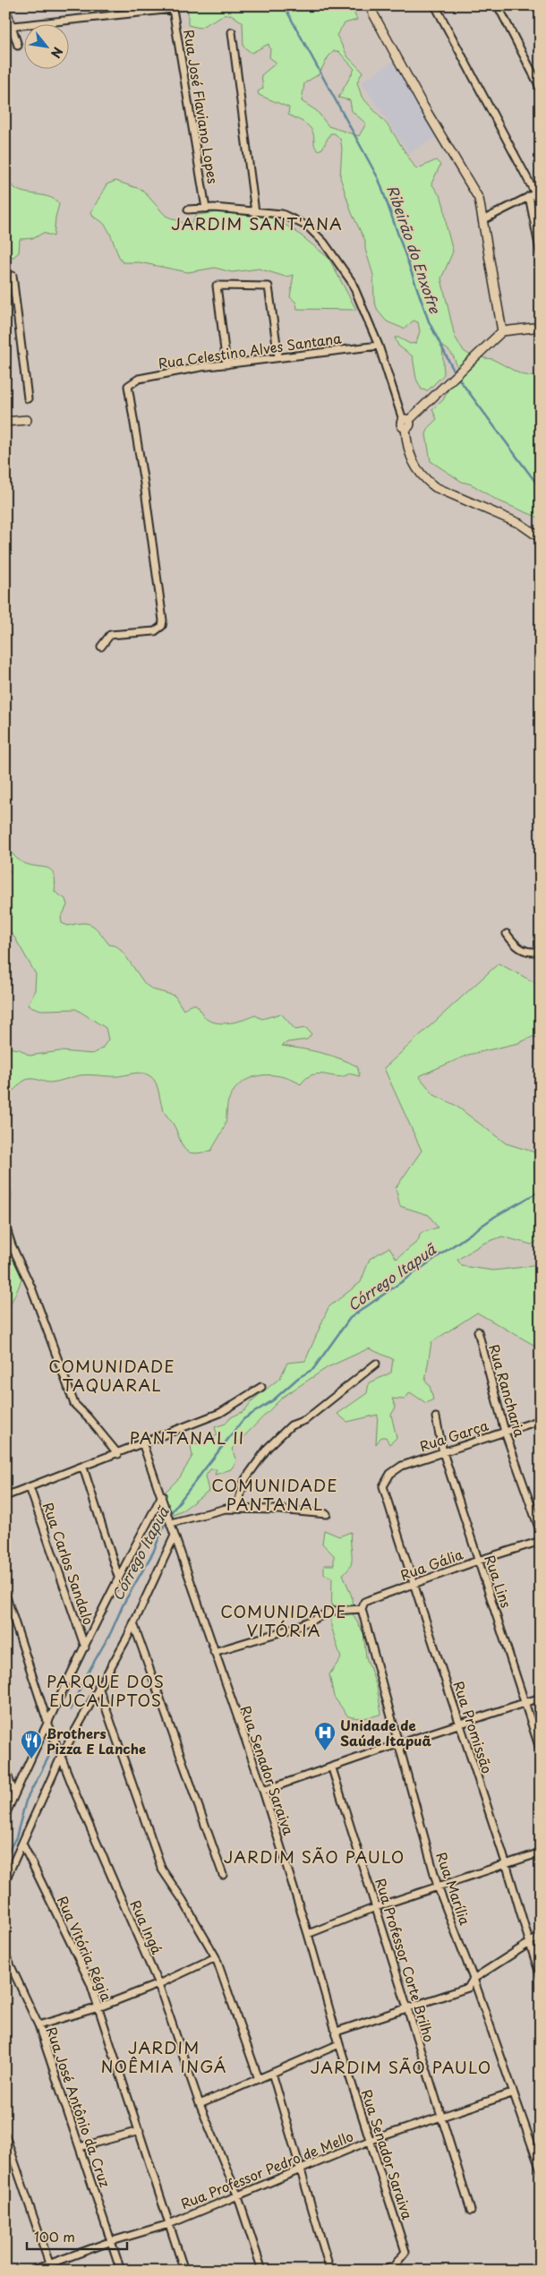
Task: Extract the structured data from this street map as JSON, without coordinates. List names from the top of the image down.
{
  "streets": {
    "street": [
      "Rua José Flaviano Lopes",
      "Rua Celestino Alves Santana",
      "Rua Rancharia",
      "Rua Garça",
      "Rua Carlos Sandalo",
      "Rua Gália",
      "Rua Lins",
      "Rua Promissão",
      "Rua Senador Saraiva",
      "Rua Marília",
      "Rua Ingá",
      "Rua Vitória Régia",
      "Rua Professor Corte Brilho",
      "Rua José Antônio da Cruz",
      "Rua Professor Pedro de Mello"
    ]
  },
  "crossings": [
    ["Rua Rancharia", "Rua Garça"],
    ["Rua Garça", "Rua Lins"],
    ["Rua Garça", "Rua Promissão"],
    ["Rua Gália", "Rua Lins"],
    ["Rua Gália", "Rua Promissão"],
    ["Rua Gália", "Rua Marília"],
    ["Rua Senador Saraiva", "Rua Professor Pedro de Mello"],
    ["Rua Marília", "Rua Professor Pedro de Mello"],
    ["Rua Ingá", "Rua Professor Pedro de Mello"],
    ["Rua Vitória Régia", "Rua Professor Pedro de Mello"],
    ["Rua Professor Corte Brilho", "Rua Professor Pedro de Mello"],
    ["Rua José Antônio da Cruz", "Rua Professor Pedro de Mello"]
  ],
  "districts": [
    "JARDIM SANT'ANA",
    "COMUNIDADE TAQUARAL",
    "PANTANAL II",
    "COMUNIDADE PANTANAL",
    "COMUNIDADE VITÓRIA",
    "PARQUE DOS EUCALIPTOS",
    "JARDIM SÃO PAULO",
    "JARDIM NOÊMIA INGÁ",
    "JARDIM SÃO PAULO"
  ],
  "water": ["Ribeirão do Enxofre", "Córrego Itapuã"],
  "places": {
    "hospital": ["Unidade de Saúde Itapuã"],
    "restaurant": ["Brothers Pizza E Lanche"]
  },
  "scale_bar": "100 m",
  "north": "bottom right"
}
